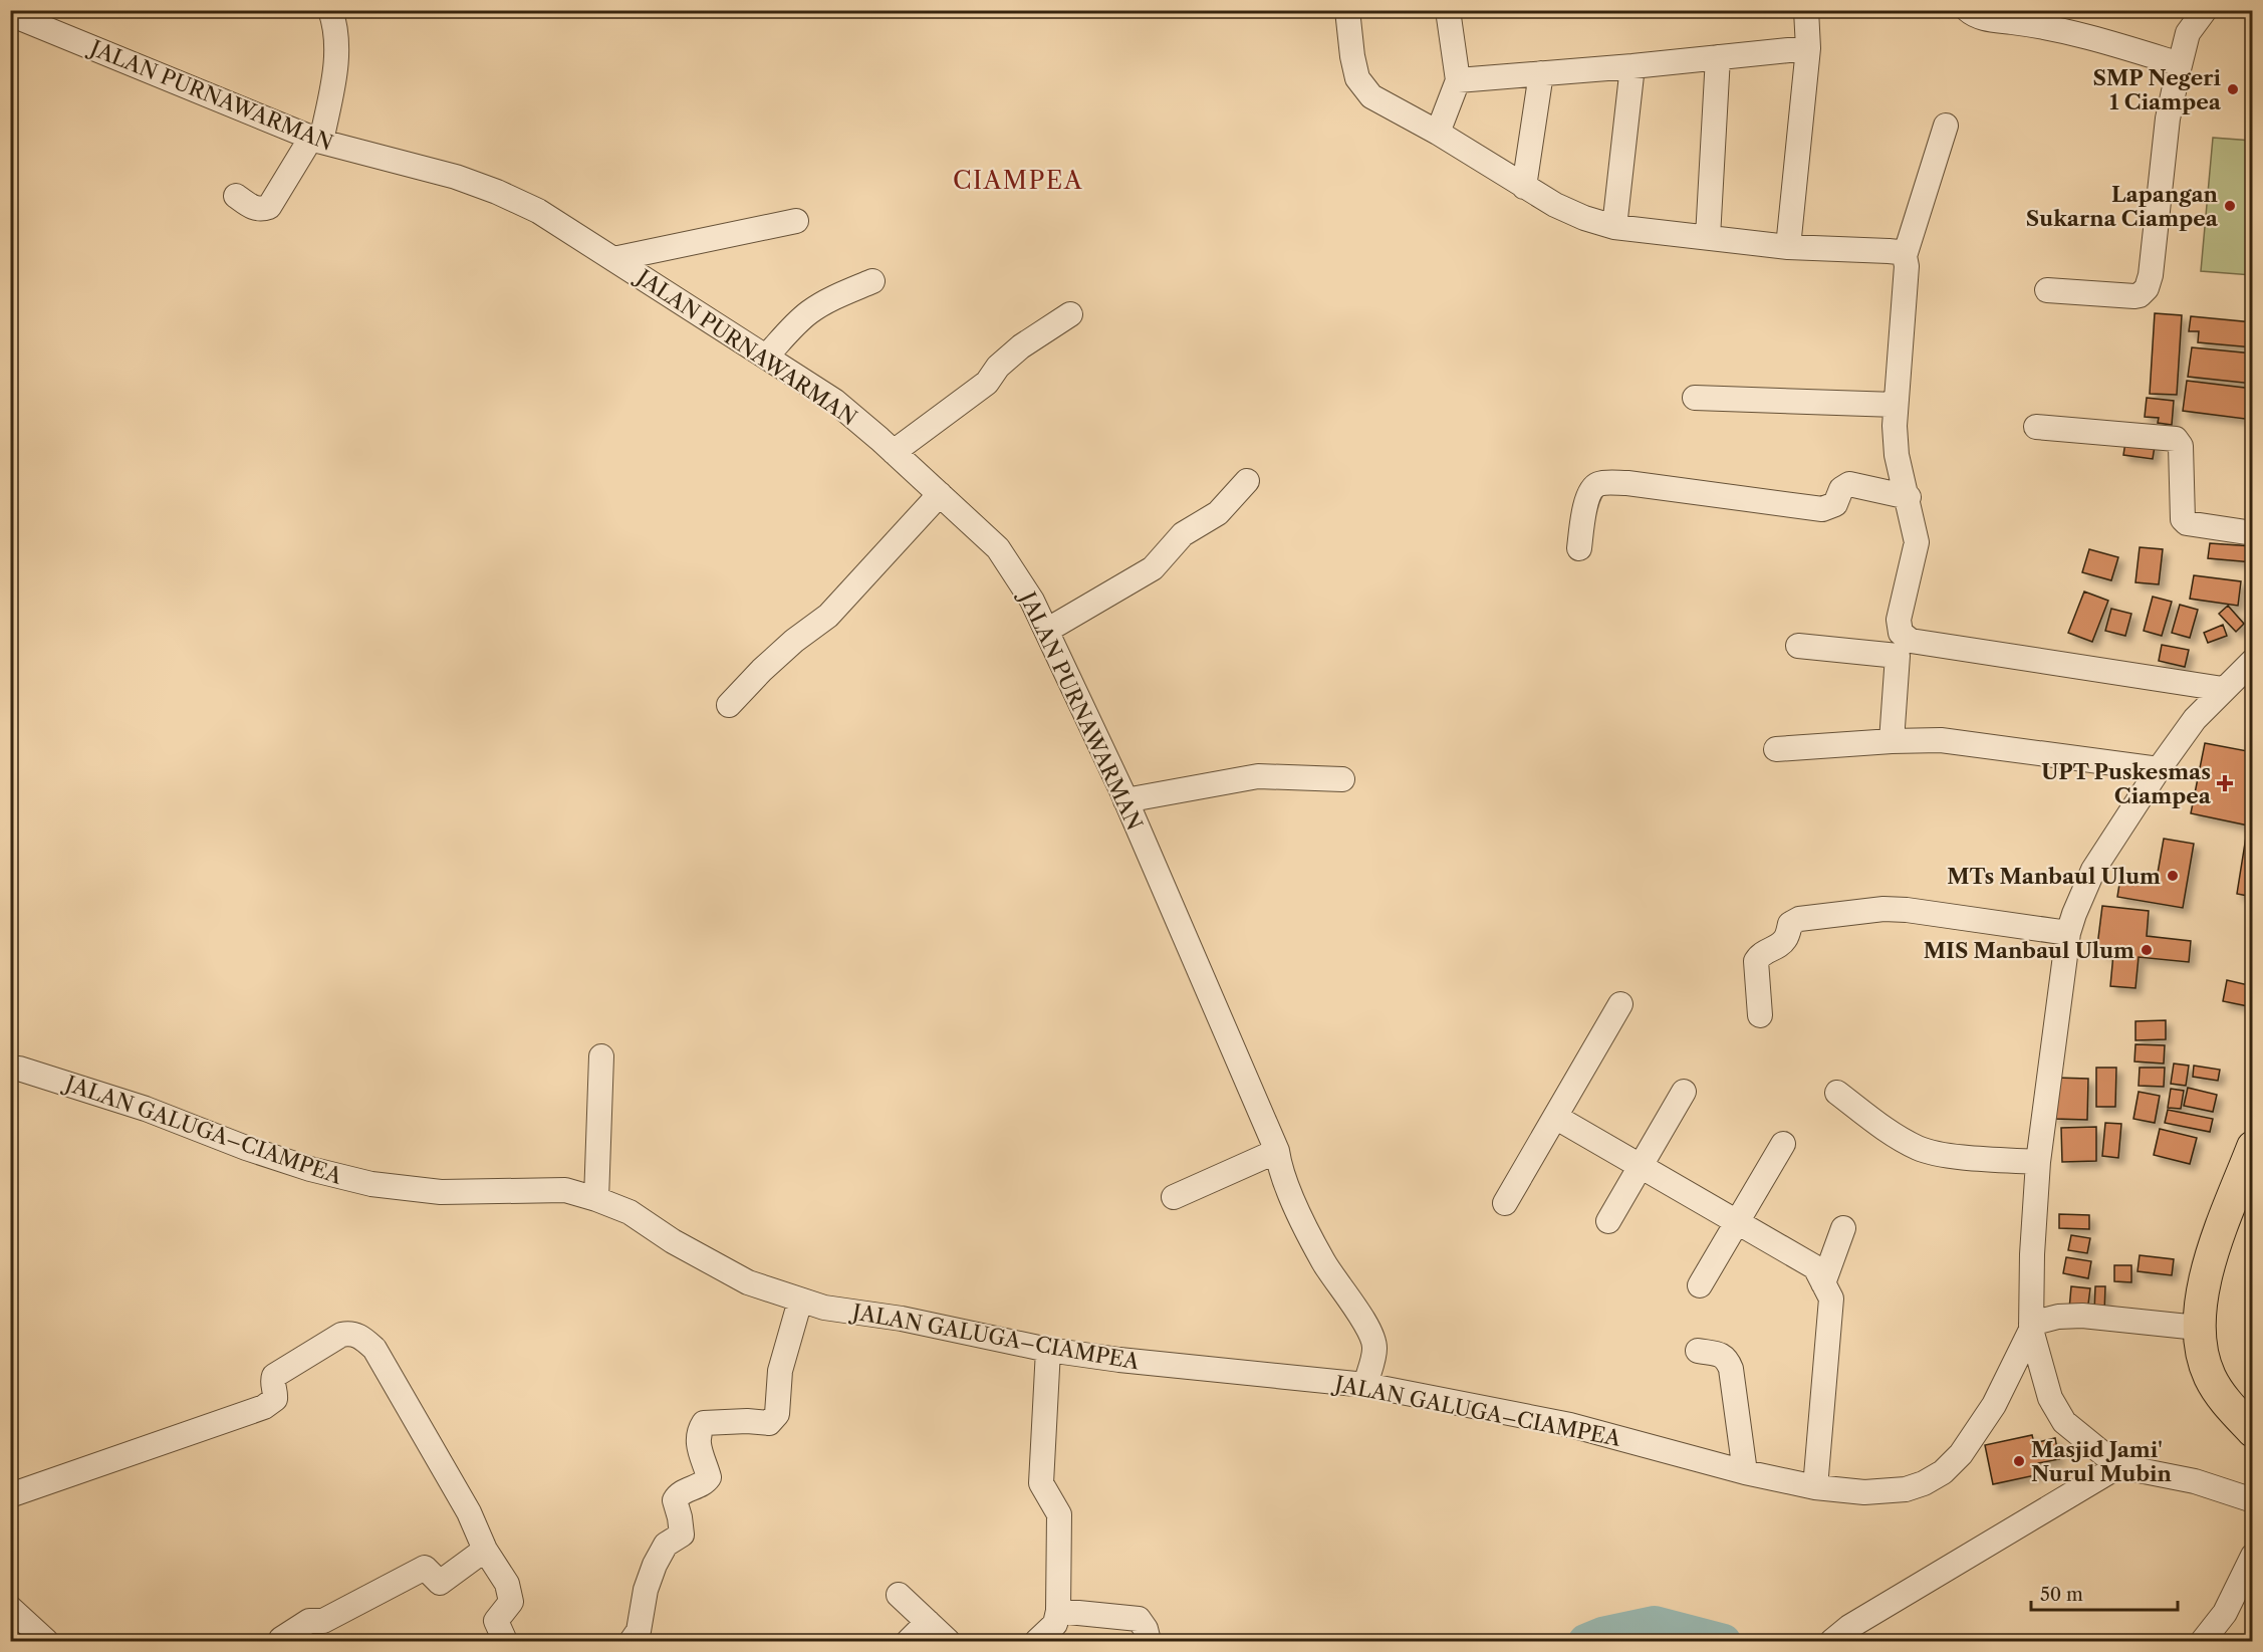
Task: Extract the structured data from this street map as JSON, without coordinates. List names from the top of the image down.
{
  "streets": {
    "street": ["JALAN PURNAWARMAN", "JALAN GALUGA–CIAMPEA"]
  },
  "crossings": [
    ["JALAN PURNAWARMAN", "JALAN GALUGA–CIAMPEA"]
  ],
  "districts": ["CIAMPEA"],
  "places": {
    "other": [
      "SMP Negeri 1 Ciampea",
      "Lapangan Sukarna Ciampea",
      "MTs Manbaul Ulum",
      "MIS Manbaul Ulum",
      "Masjid Jami' Nurul Mubin"
    ],
    "health": ["UPT Puskesmas Ciampea"]
  },
  "scale_bar": "50 m"
}
